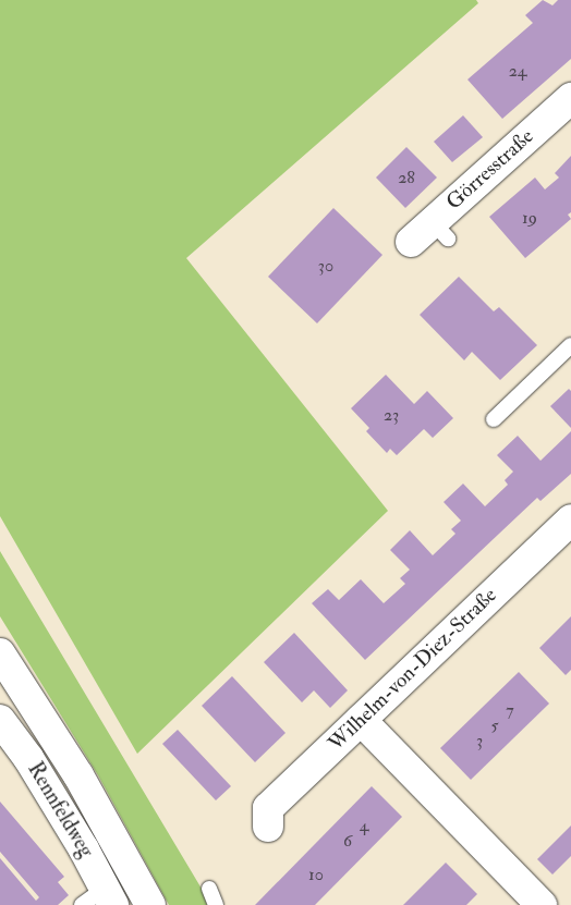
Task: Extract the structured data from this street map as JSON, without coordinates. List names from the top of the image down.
{
  "streets": {
    "street": ["Görresstraße", "Wilhelm-von-Diez-Straße", "Rennfeldweg"]
  },
  "house_numbers": [
    "24",
    "28",
    "19",
    "30",
    "23",
    "7",
    "5",
    "3",
    "4",
    "6",
    "10"
  ]
}
